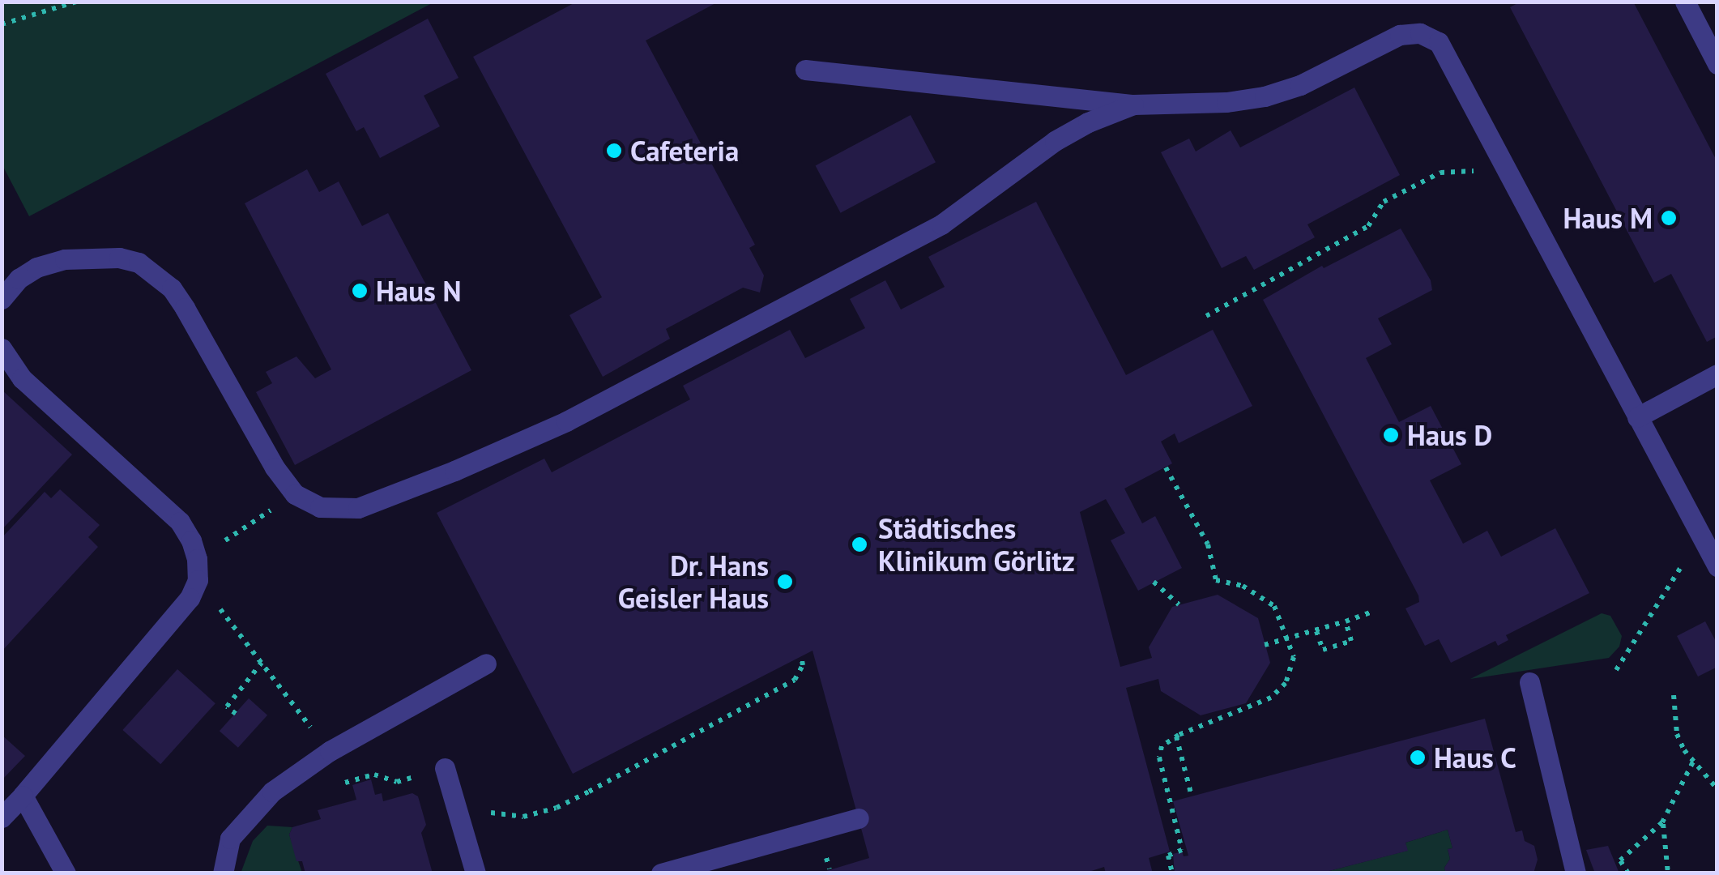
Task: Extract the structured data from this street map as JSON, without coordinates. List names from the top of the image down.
{
  "places": [
    "Cafeteria",
    "Haus M",
    "Haus N",
    "Haus D",
    "Städtisches Klinikum Görlitz",
    "Dr. Hans Geisler Haus",
    "Haus C"
  ]
}
